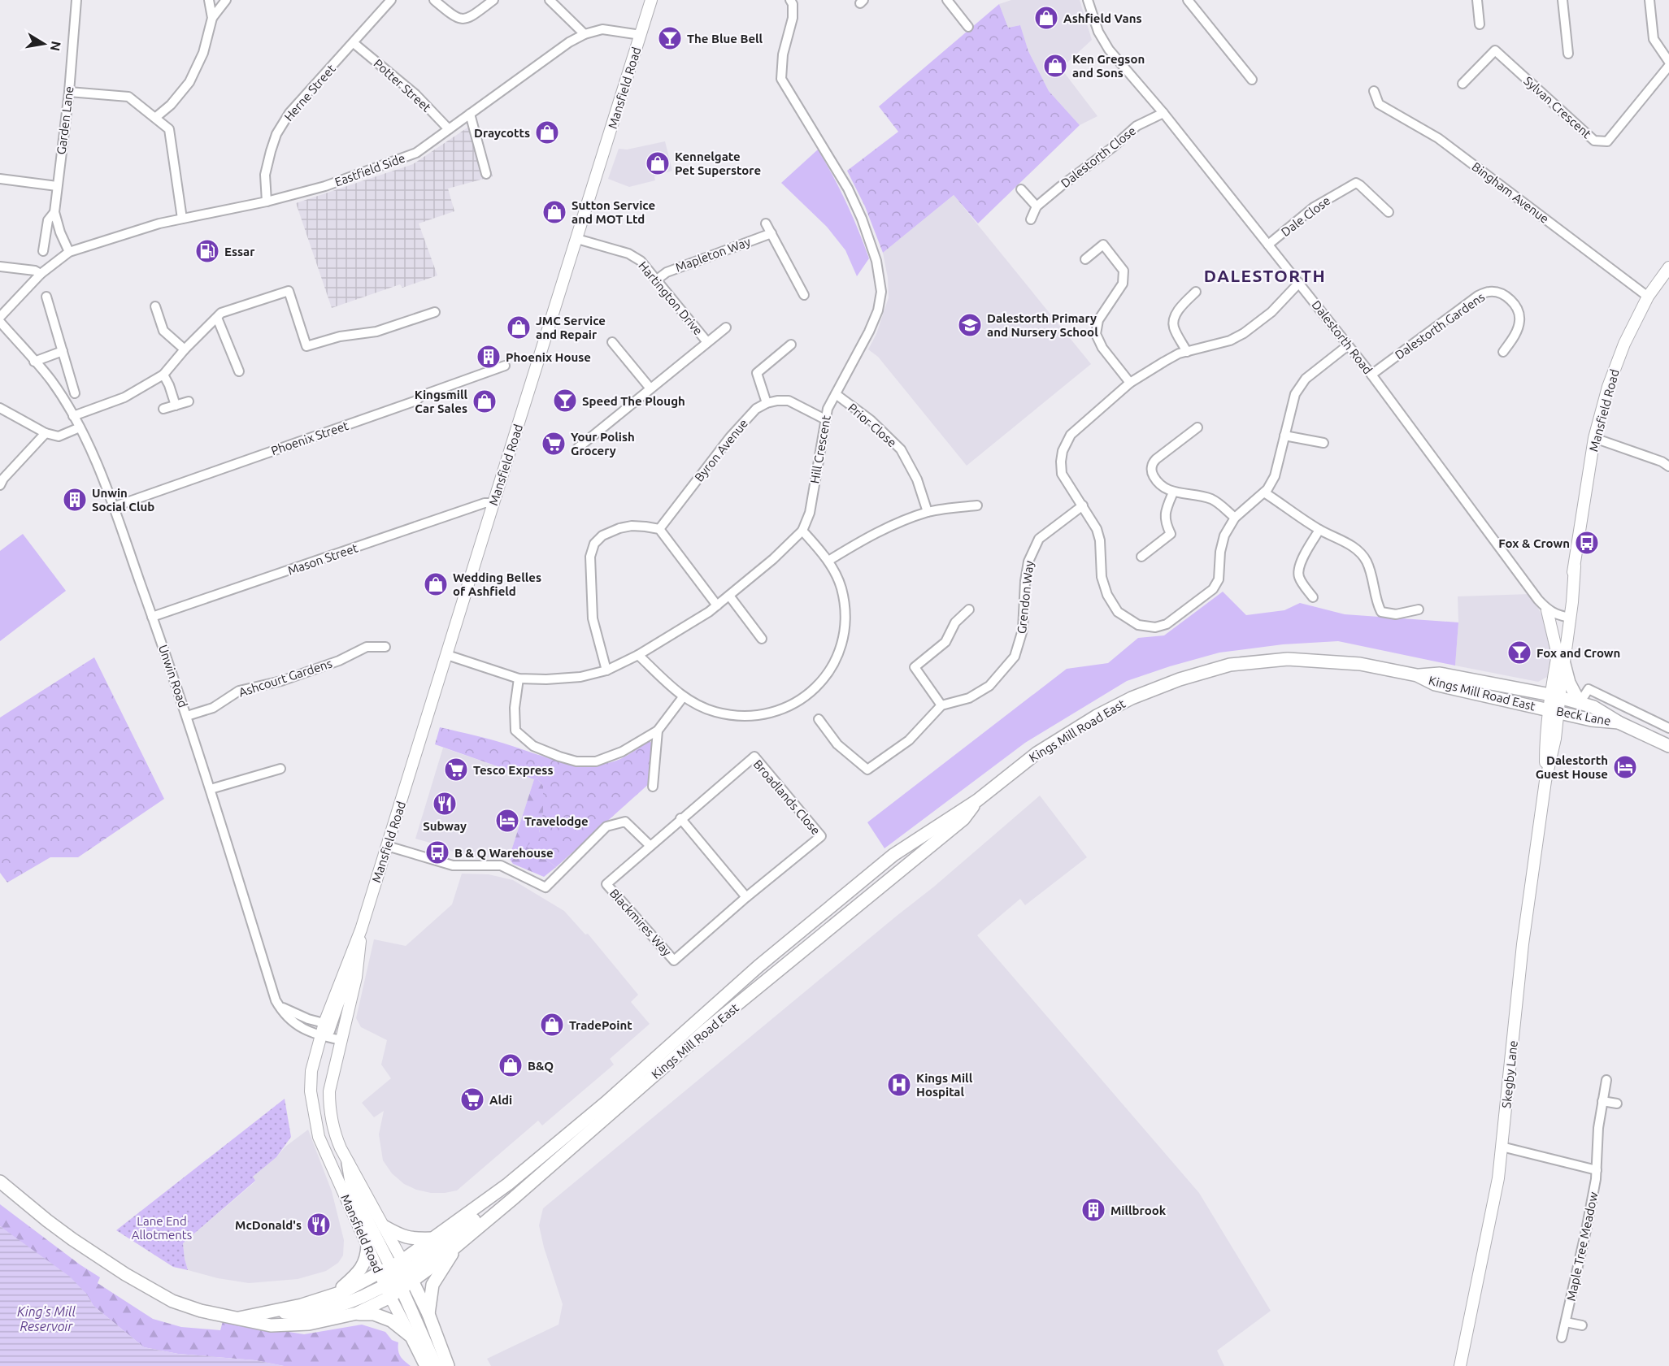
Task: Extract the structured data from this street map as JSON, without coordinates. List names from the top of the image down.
{
  "streets": {
    "highway": ["Mansfield Road", "Kings Mill Road East", "Beck Lane"],
    "main road": ["Skegby Lane"],
    "street": [
      "Potter Street",
      "Herne Street",
      "Sylvan Crescent",
      "Garden Lane",
      "Dalestorth Close",
      "Eastfield Side",
      "Bingham Avenue",
      "Dale Close",
      "Mapleton Way",
      "Hartington Drive",
      "Dalestorth Gardens",
      "Dalestorth Road",
      "Prior Close",
      "Phoenix Street",
      "Hill Crescent",
      "Byron Avenue",
      "Mason Street",
      "Grendon Way",
      "Unwin Road",
      "Ashcourt Gardens",
      "Broadlands Close",
      "Blackmires Way",
      "Maple Tree Meadow"
    ]
  },
  "crossings": [
    ["Potter Street", "Herne Street"],
    ["Potter Street", "Eastfield Side"],
    ["Mansfield Road", "Eastfield Side"],
    ["Mansfield Road", "Bingham Avenue"],
    ["Mansfield Road", "Hartington Drive"],
    ["Mansfield Road", "Hill Crescent"],
    ["Mansfield Road", "Mason Street"],
    ["Mansfield Road", "Unwin Road"],
    ["Mansfield Road", "Kings Mill Road East"],
    ["Mansfield Road", "Beck Lane"],
    ["Mansfield Road", "Skegby Lane"],
    ["Herne Street", "Eastfield Side"],
    ["Garden Lane", "Eastfield Side"],
    ["Dalestorth Close", "Dalestorth Road"],
    ["Dale Close", "Dalestorth Road"],
    ["Mapleton Way", "Hartington Drive"],
    ["Dalestorth Gardens", "Dalestorth Road"],
    ["Prior Close", "Hill Crescent"],
    ["Phoenix Street", "Unwin Road"],
    ["Mason Street", "Unwin Road"],
    ["Unwin Road", "Ashcourt Gardens"],
    ["Kings Mill Road East", "Beck Lane"],
    ["Kings Mill Road East", "Skegby Lane"],
    ["Beck Lane", "Skegby Lane"],
    ["Broadlands Close", "Blackmires Way"]
  ],
  "districts": ["DALESTORTH"],
  "water": ["King's Mill Reservoir"],
  "parks": ["Lane End Allotments"],
  "places": {
    "shop": [
      "Ashfield Vans",
      "Ken Gregson and Sons",
      "Draycotts",
      "Kennelgate Pet Superstore",
      "Sutton Service and MOT Ltd",
      "JMC Service and Repair",
      "Kingsmill Car Sales",
      "Wedding Belles of Ashfield",
      "TradePoint",
      "B&Q"
    ],
    "bar": ["The Blue Bell", "Speed The Plough", "Fox and Crown"],
    "fuel station": ["Essar"],
    "school or university": ["Dalestorth Primary and Nursery School"],
    "building": ["Phoenix House", "Unwin Social Club", "Millbrook"],
    "supermarket": ["Your Polish Grocery", "Tesco Express", "Aldi"],
    "bus stop": ["Fox & Crown", "B & Q Warehouse"],
    "hotel": ["Dalestorth Guest House", "Travelodge"],
    "restaurant": ["Subway", "McDonald's"],
    "hospital": ["Kings Mill Hospital"]
  },
  "north": "right"
}
